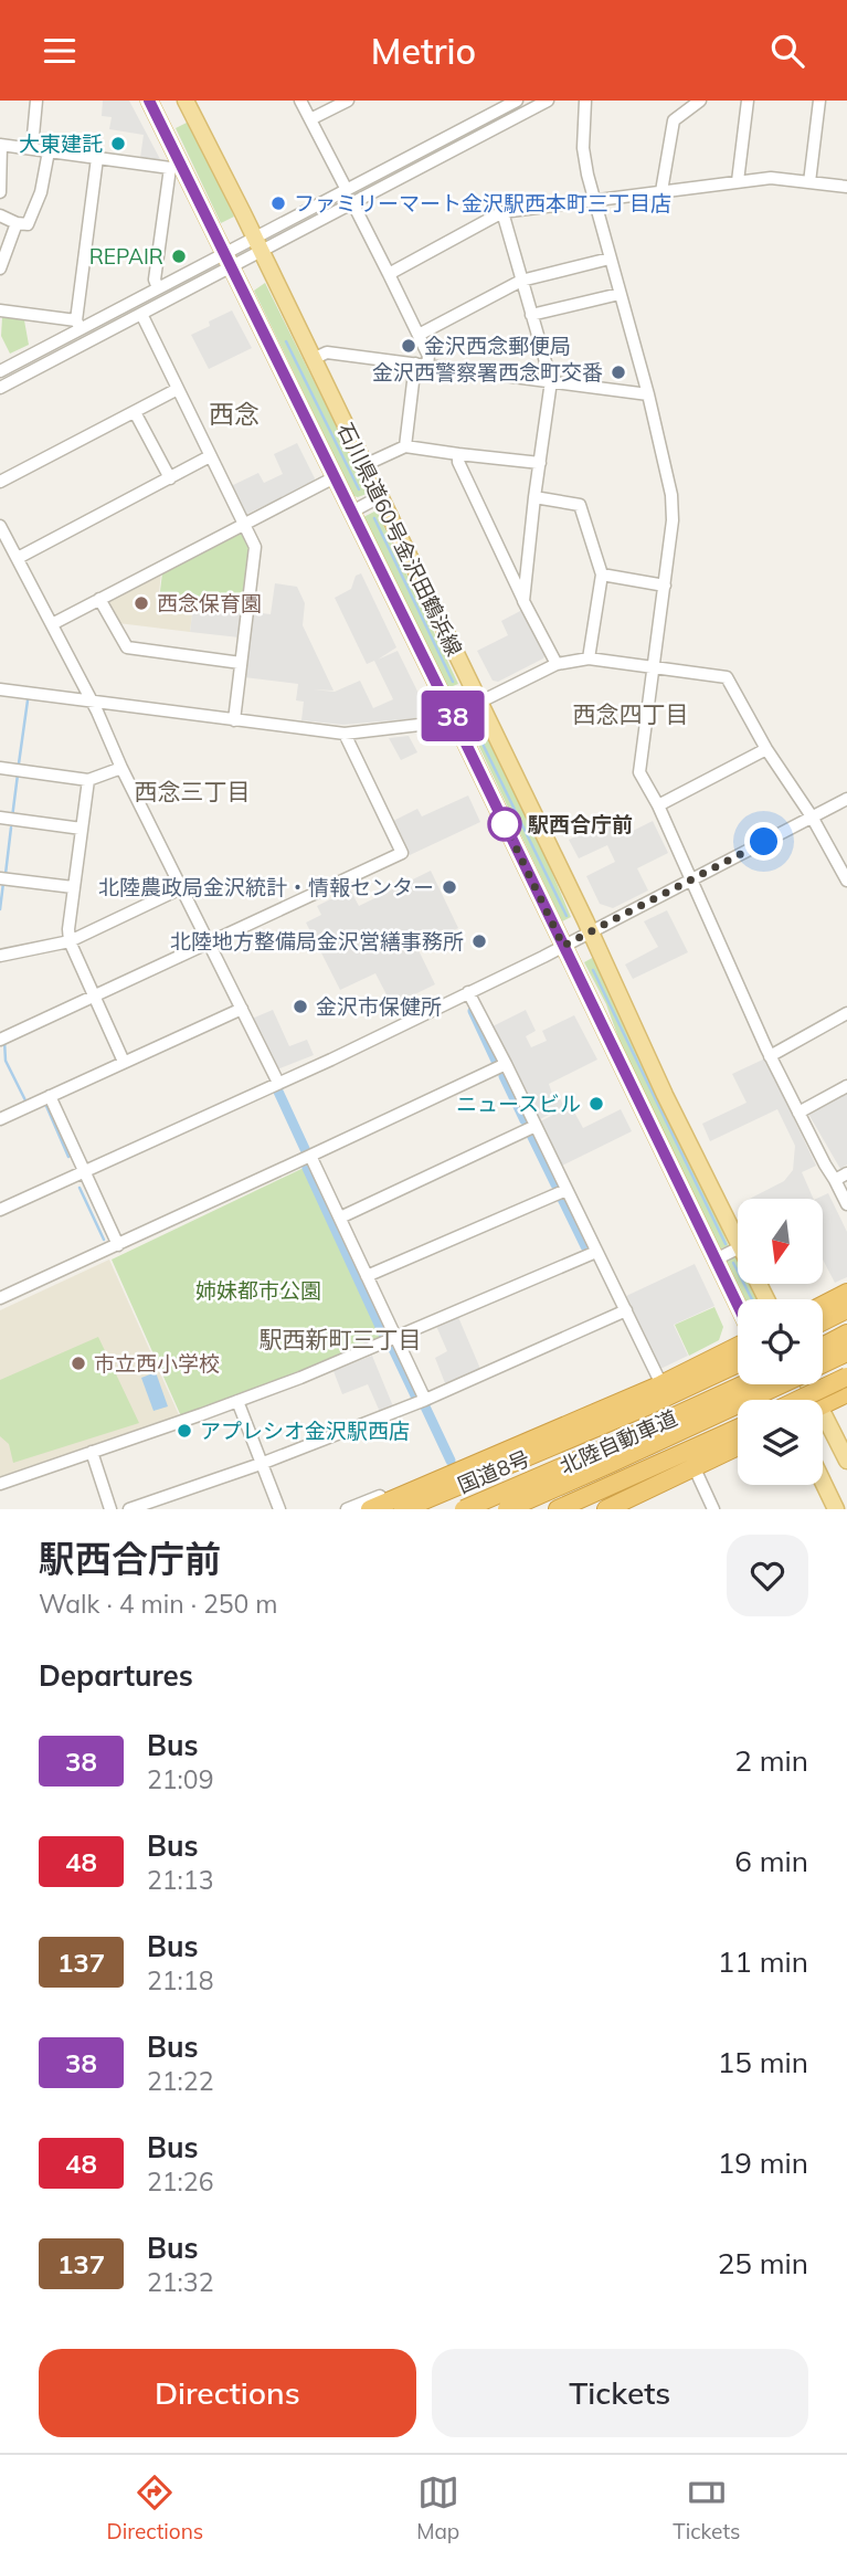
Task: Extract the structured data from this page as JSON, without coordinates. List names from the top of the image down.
{
  "streets": {
    "highway": ["北陸自動車道", "国道8号"],
    "main road": ["石川県道60号金沢田鶴浜線"]
  },
  "districts": [
    "西念",
    "西念四丁目",
    "西念三丁目",
    "駅西新町三丁目"
  ],
  "parks": ["姉妹都市公園"],
  "places": [
    "大東建託",
    "ファミリーマート金沢駅西本町三丁目店",
    "REPAIR",
    "金沢西念郵便局",
    "金沢西警察署西念町交番",
    "西念保育園",
    "駅西合庁前",
    "北陸農政局金沢統計・情報センター",
    "北陸地方整備局金沢営繕事務所",
    "金沢市保健所",
    "ニュースビル",
    "市立西小学校",
    "アプレシオ金沢駅西店"
  ],
  "lines": ["bus line 38"],
  "north": "bottom",
  "page": {
    "header": "Metrio",
    "on_map": "38",
    "heading": [
      ["駅西合庁前", "Walk · 4 min · 250 m"],
      "Departures"
    ],
    "list": [
      {
        "mark": "38",
        "name": "Bus",
        "note": "21:09",
        "value": "2 min"
      },
      {
        "mark": "48",
        "name": "Bus",
        "note": "21:13",
        "value": "6 min"
      },
      {
        "mark": "137",
        "name": "Bus",
        "note": "21:18",
        "value": "11 min"
      },
      {
        "mark": "38",
        "name": "Bus",
        "note": "21:22",
        "value": "15 min"
      },
      {
        "mark": "48",
        "name": "Bus",
        "note": "21:26",
        "value": "19 min"
      },
      {
        "mark": "137",
        "name": "Bus",
        "note": "21:32",
        "value": "25 min"
      }
    ],
    "buttons": ["Directions", "Tickets"],
    "tabs": ["Directions", "Map", "Tickets"]
  }
}
